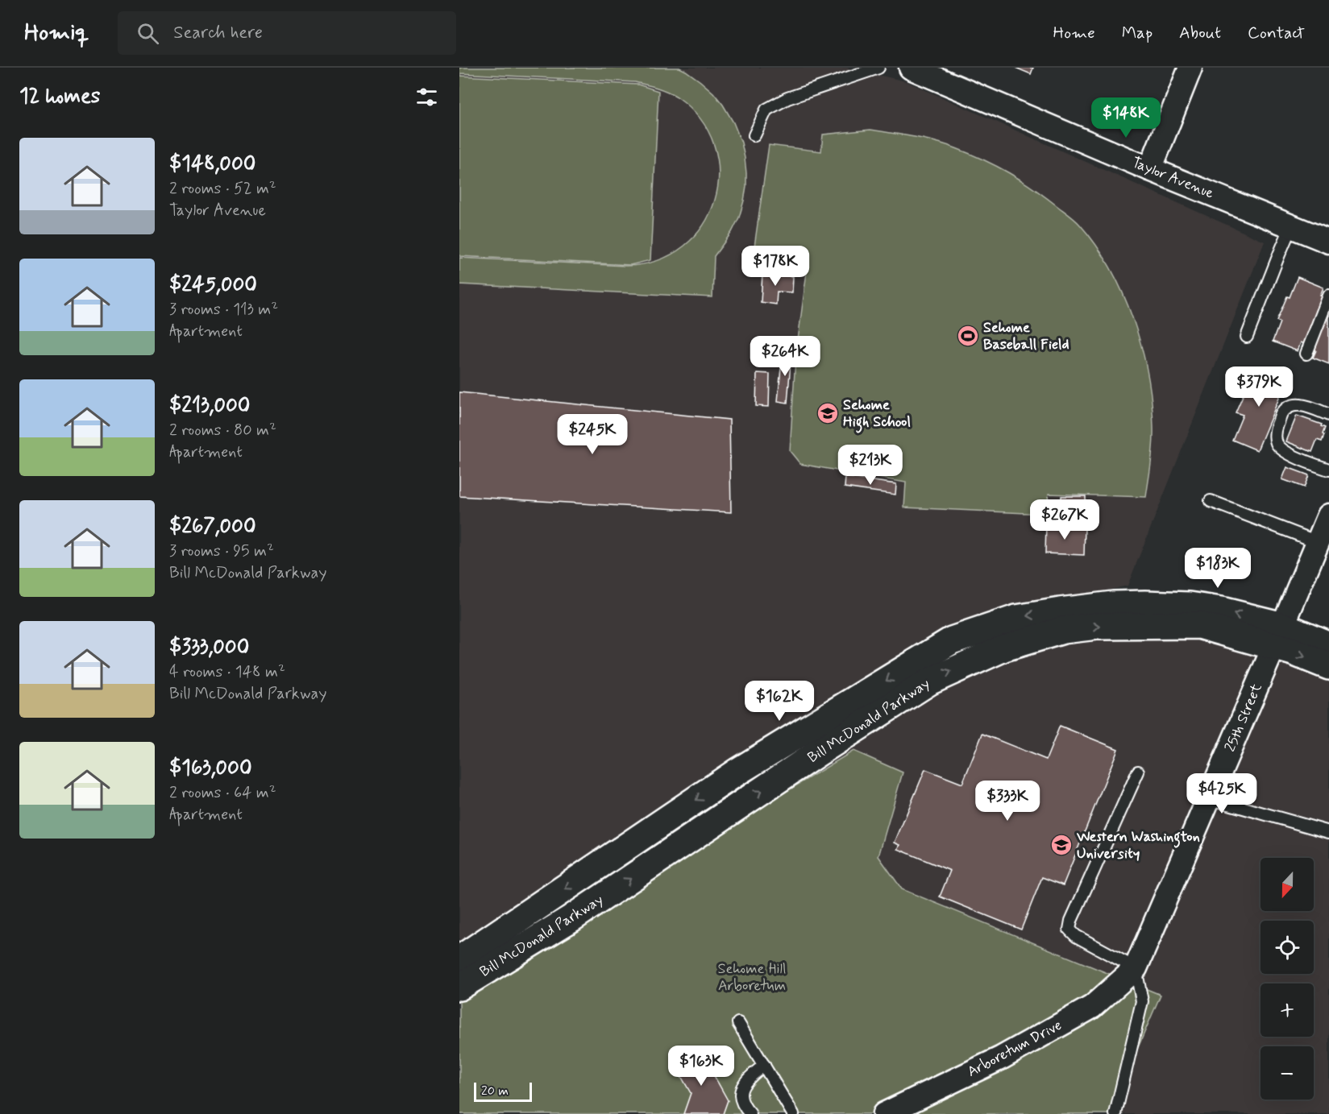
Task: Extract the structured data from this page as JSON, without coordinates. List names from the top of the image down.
{
  "streets": {
    "main road": ["Bill McDonald Parkway"],
    "street": ["Taylor Avenue", "25th Street", "Arboretum Drive"]
  },
  "crossings": [
    ["25th Street", "Bill McDonald Parkway"],
    ["25th Street", "Arboretum Drive"]
  ],
  "parks": ["Sehome Hill Arboretum"],
  "places": {
    "sports": ["Sehome Baseball Field"],
    "school or university": ["Sehome High School", "Western Washington University"]
  },
  "scale_bar": "20 m",
  "north": "bottom",
  "page": {
    "header": "Homiq",
    "search": "Search here",
    "nav": [
      "Home",
      "Map",
      "About",
      "Contact"
    ],
    "heading": "12 homes",
    "price": [
      "$148K",
      "$178K",
      "$264K",
      "$379K",
      "$245K",
      "$213K",
      "$267K",
      "$183K",
      "$162K",
      "$425K",
      "$333K",
      "$163K"
    ],
    "list": [
      {
        "name": "$148,000",
        "note": "2 rooms · 52 m² · Taylor Avenue"
      },
      {
        "name": "$245,000",
        "note": "3 rooms · 113 m² · Apartment"
      },
      {
        "name": "$213,000",
        "note": "2 rooms · 80 m² · Apartment"
      },
      {
        "name": "$267,000",
        "note": "3 rooms · 95 m² · Bill McDonald Parkway"
      },
      {
        "name": "$333,000",
        "note": "4 rooms · 148 m² · Bill McDonald Parkway"
      },
      {
        "name": "$163,000",
        "note": "2 rooms · 64 m² · Apartment"
      }
    ],
    "map_buttons": ["+", "−"],
    "scale": "20 m"
  }
}
